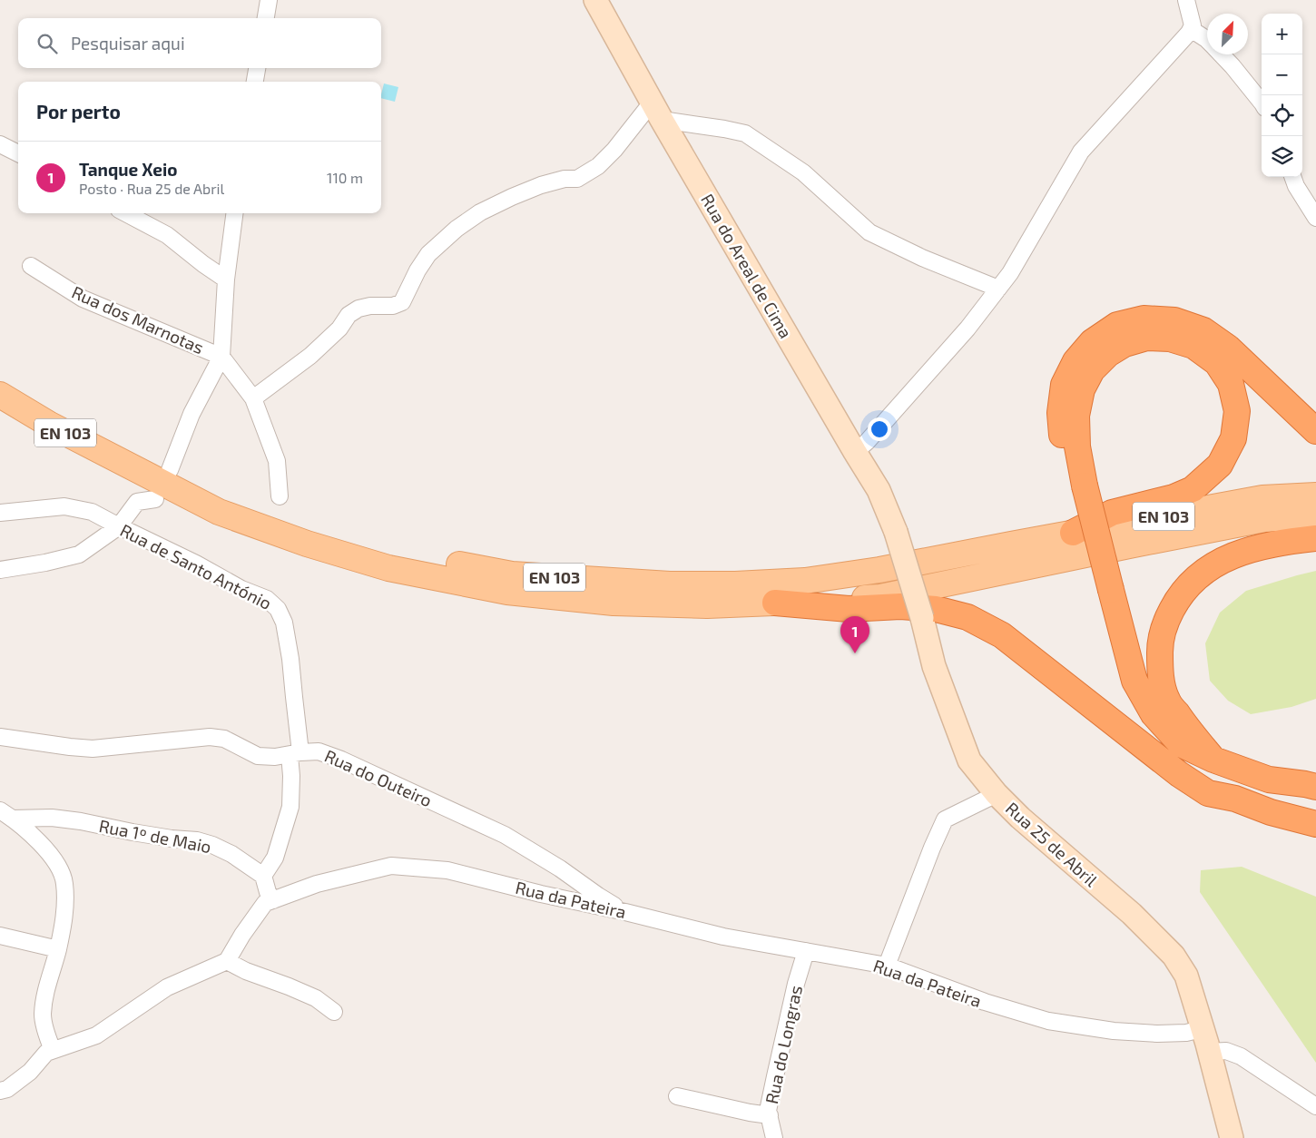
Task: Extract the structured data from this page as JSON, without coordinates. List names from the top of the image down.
{
  "streets": {
    "main road": ["Rua do Areal de Cima", "EN 103", "Rua 25 de Abril"],
    "street": [
      "Rua dos Marnotas",
      "Rua de Santo António",
      "Rua do Outeiro",
      "Rua 1º de Maio",
      "Rua da Pateira",
      "Rua do Longras"
    ]
  },
  "crossings": [
    ["Rua do Areal de Cima", "Rua 25 de Abril"],
    ["Rua de Santo António", "Rua do Outeiro"],
    ["Rua de Santo António", "Rua 1º de Maio"],
    ["Rua do Outeiro", "Rua da Pateira"],
    ["Rua 25 de Abril", "Rua da Pateira"],
    ["Rua da Pateira", "Rua do Longras"]
  ],
  "north": "top right",
  "page": {
    "map_buttons": ["+", "−"],
    "search": "Pesquisar aqui",
    "heading": "Por perto",
    "list": [
      {
        "mark": "1",
        "name": "Tanque Xeio",
        "note": "Posto · Rua 25 de Abril",
        "value": "110 m"
      }
    ],
    "pins": "1"
  }
}
